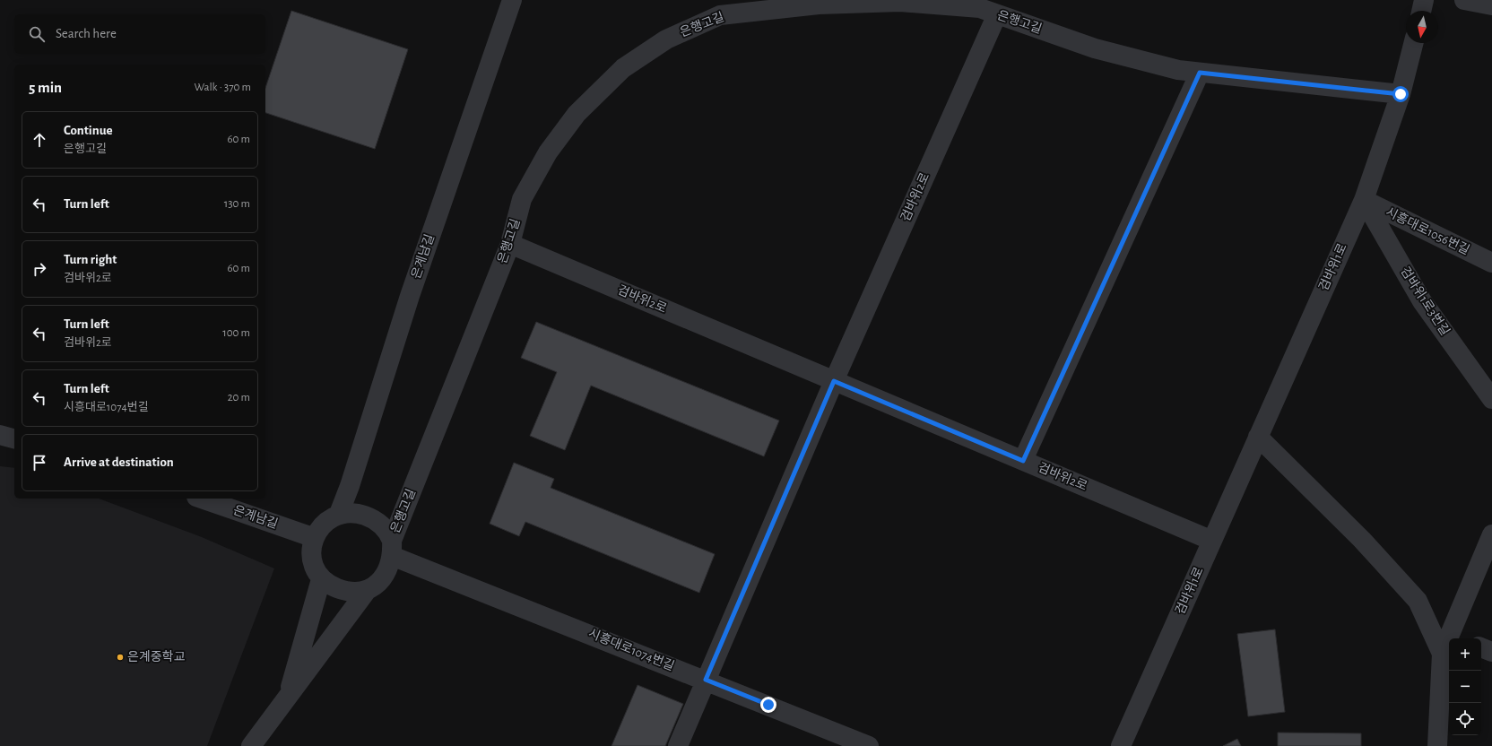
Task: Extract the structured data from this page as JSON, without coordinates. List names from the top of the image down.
{
  "streets": {
    "street": [
      "은행고길",
      "검바위2로",
      "시흥대로1056번길",
      "은계남길",
      "검바위1로",
      "검바위1로3번길",
      "시흥대로1074번길"
    ]
  },
  "crossings": [
    ["은행고길", "검바위2로"],
    ["은행고길", "은계남길"],
    ["은행고길", "검바위1로"],
    ["은행고길", "시흥대로1074번길"],
    ["검바위2로", "검바위1로"],
    ["검바위2로", "시흥대로1074번길"],
    ["시흥대로1056번길", "검바위1로"],
    ["시흥대로1056번길", "검바위1로3번길"],
    ["은계남길", "시흥대로1074번길"],
    ["검바위1로", "검바위1로3번길"]
  ],
  "places": ["은계중학교"],
  "north": "bottom",
  "page": {
    "search": "Search here",
    "heading": ["5 min", "Walk · 370 m"],
    "list": [
      ["Continue", "은행고길", "60 m"],
      ["Turn left", "130 m"],
      ["Turn right", "검바위2로", "60 m"],
      ["Turn left", "검바위2로", "100 m"],
      ["Turn left", "시흥대로1074번길", "20 m"],
      "Arrive at destination"
    ],
    "map_buttons": ["+", "−"]
  }
}
